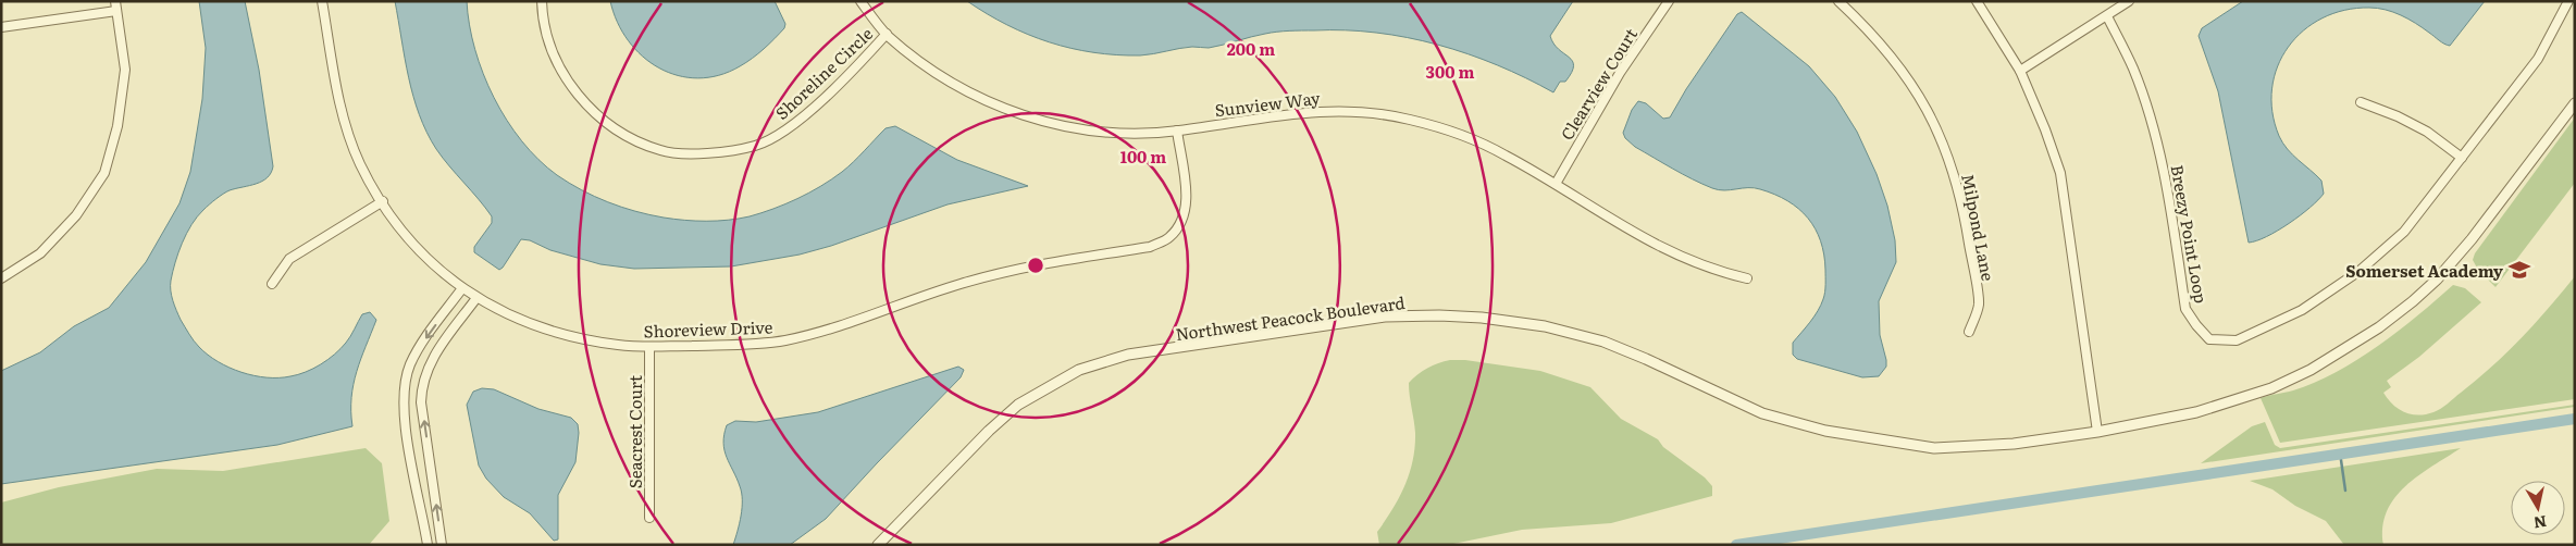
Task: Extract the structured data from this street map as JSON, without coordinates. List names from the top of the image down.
{
  "streets": {
    "street": [
      "Shoreline Circle",
      "Clearview Court",
      "Sunview Way",
      "Milpond Lane",
      "Breezy Point Loop",
      "Northwest Peacock Boulevard",
      "Shoreview Drive",
      "Seacrest Court"
    ]
  },
  "crossings": [
    ["Shoreline Circle", "Sunview Way"],
    ["Clearview Court", "Sunview Way"],
    ["Sunview Way", "Shoreview Drive"],
    ["Shoreview Drive", "Seacrest Court"]
  ],
  "places": {
    "school or university": ["Somerset Academy"]
  },
  "north": "bottom",
  "rings": ["200 m", "300 m", "100 m"]
}
